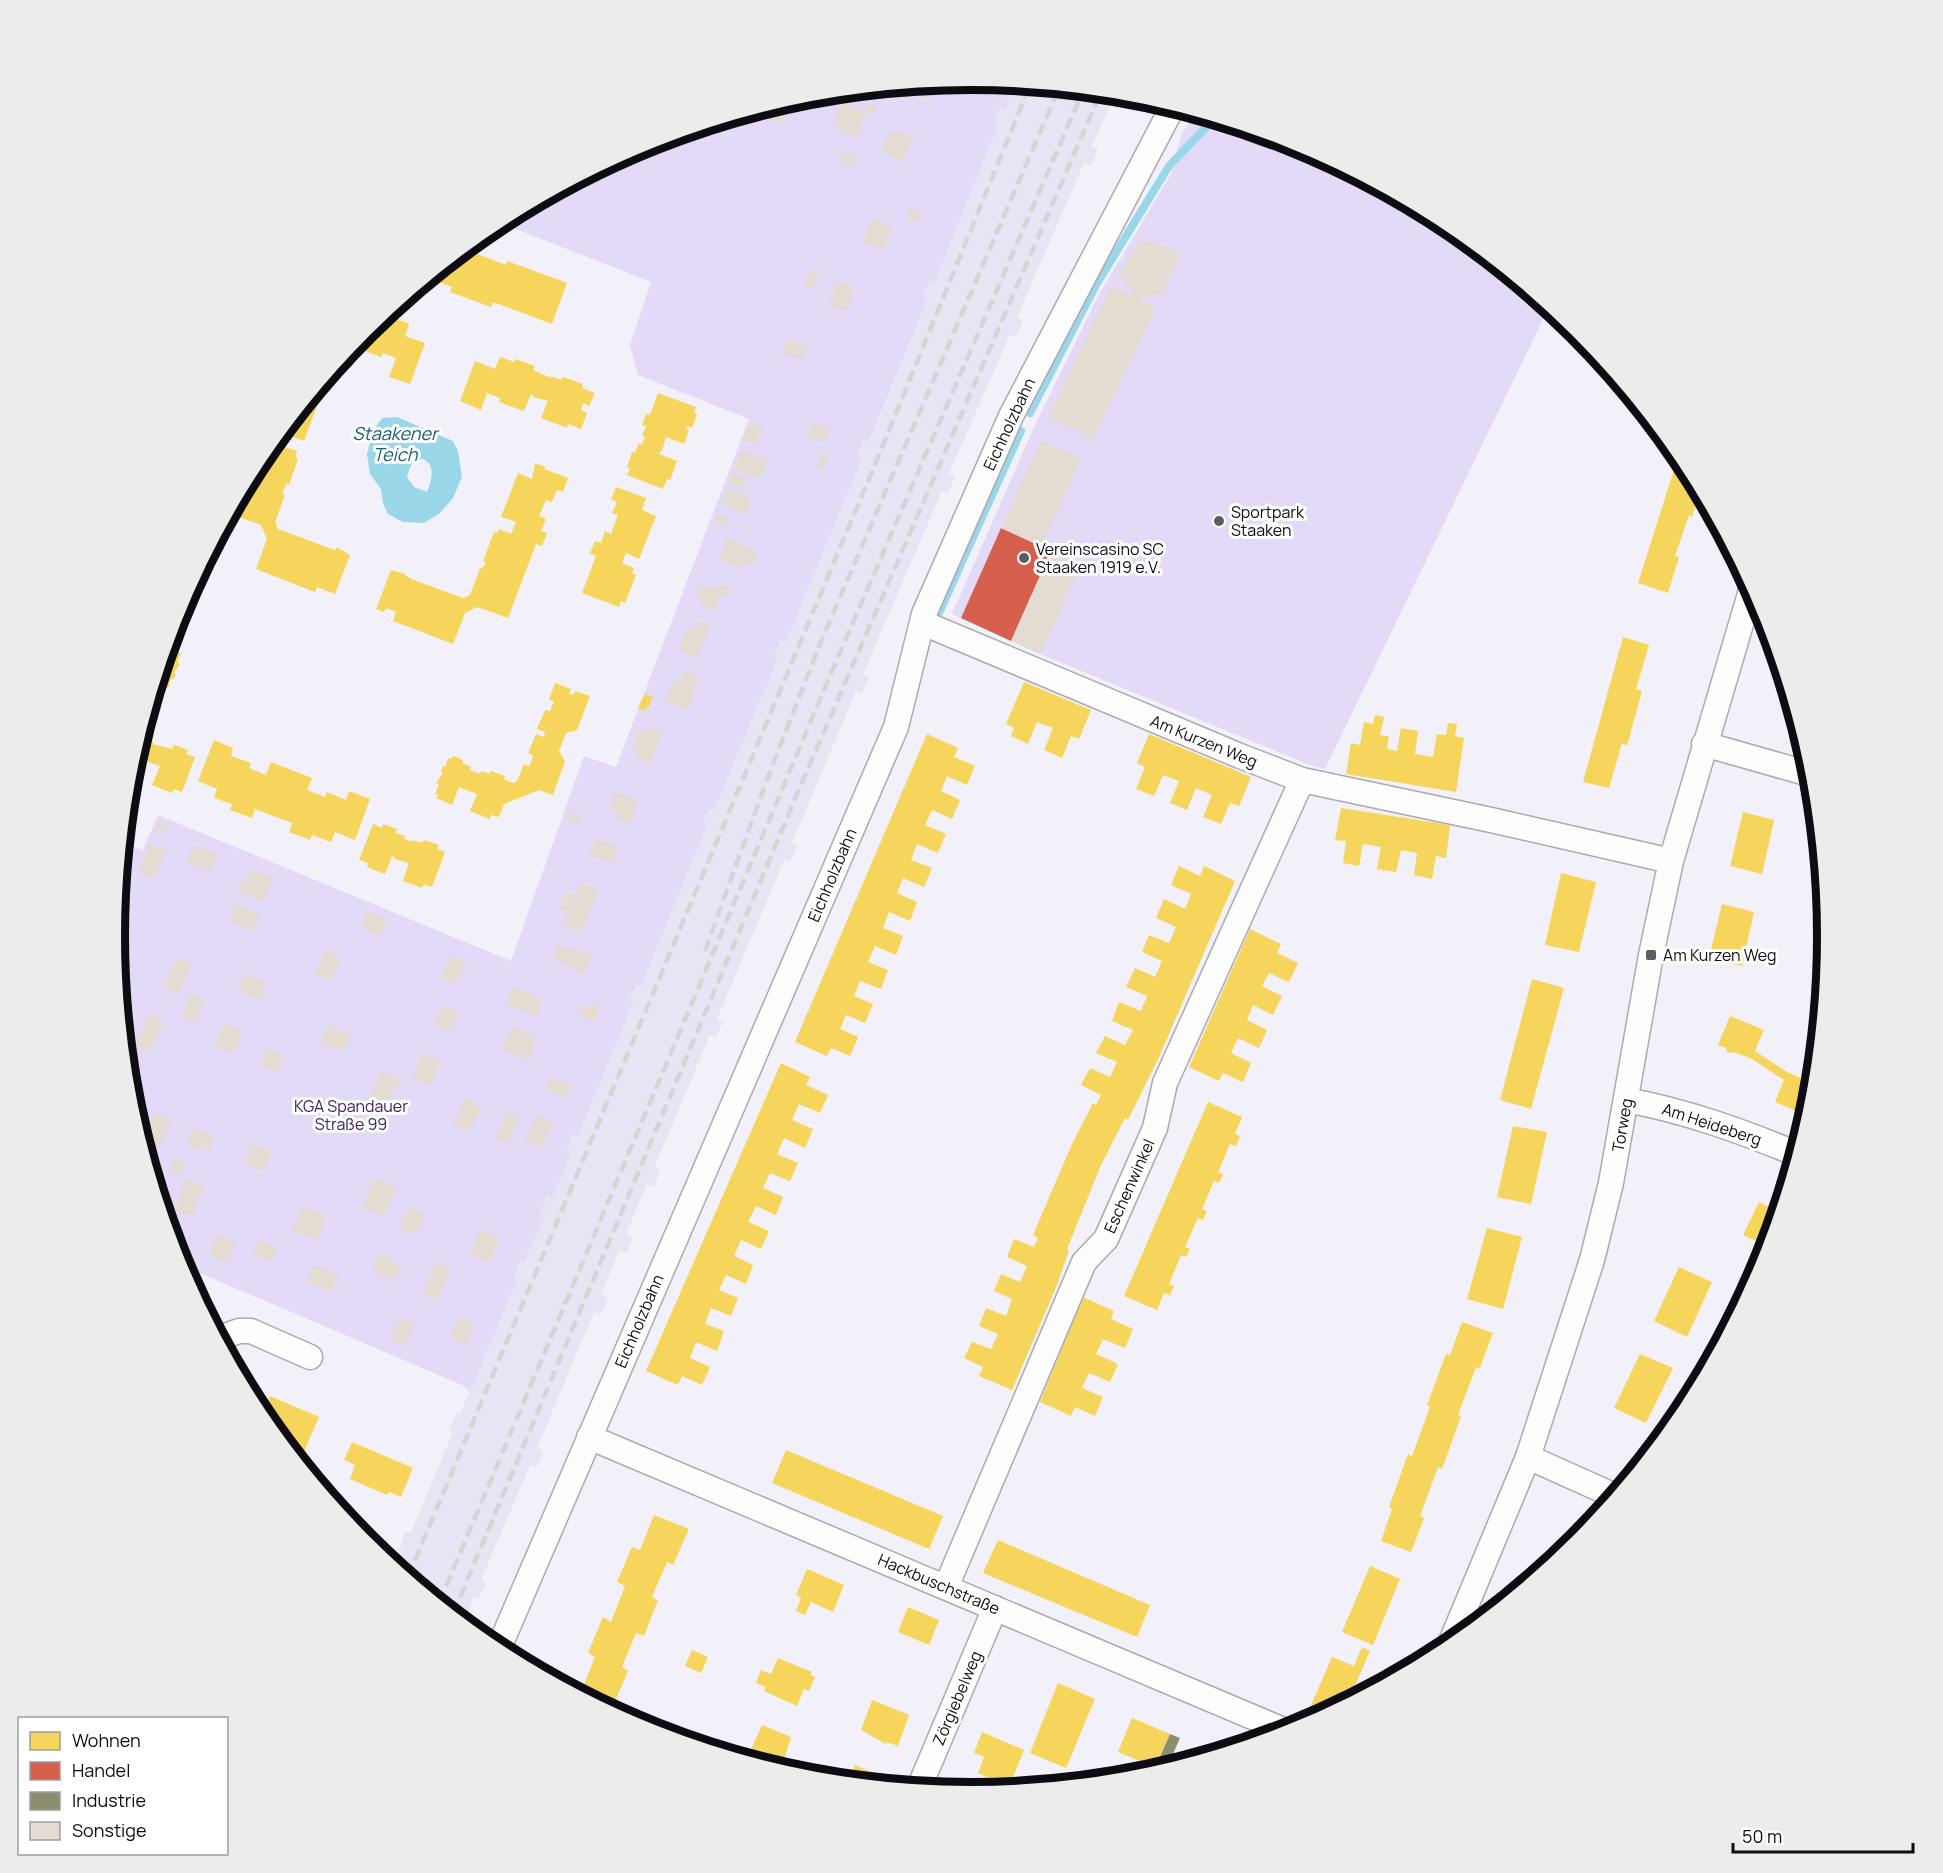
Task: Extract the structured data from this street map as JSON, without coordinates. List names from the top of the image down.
{
  "streets": {
    "street": [
      "Eichholzbahn",
      "Am Kurzen Weg",
      "Am Heideberg",
      "Torweg",
      "Eschenwinkel",
      "Hackbuschstraße",
      "Zörgiebelweg"
    ]
  },
  "crossings": [
    ["Eichholzbahn", "Am Kurzen Weg"],
    ["Eichholzbahn", "Hackbuschstraße"],
    ["Am Kurzen Weg", "Torweg"],
    ["Am Kurzen Weg", "Eschenwinkel"],
    ["Am Heideberg", "Torweg"],
    ["Eschenwinkel", "Hackbuschstraße"],
    ["Hackbuschstraße", "Zörgiebelweg"]
  ],
  "water": ["Staakener Teich"],
  "parks": ["KGA Spandauer Straße 99"],
  "places": {
    "other": ["Sportpark Staaken", "Vereinscasino SC Staaken 1919 e.V."],
    "transit": ["Am Kurzen Weg"]
  },
  "legend": [
    "Wohnen",
    "Handel",
    "Industrie",
    "Sonstige"
  ],
  "scale_bar": "50 m"
}
